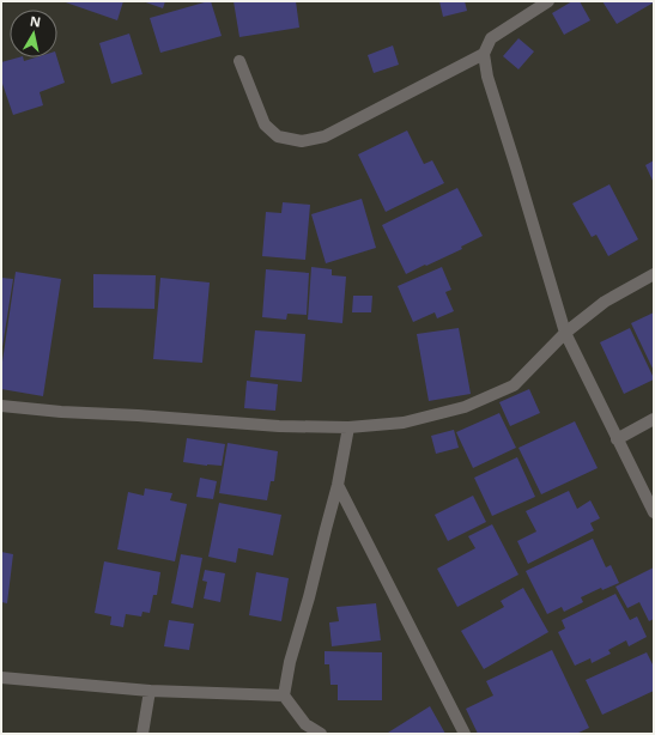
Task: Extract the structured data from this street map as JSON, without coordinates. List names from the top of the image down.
{
  "north": "top"
}
